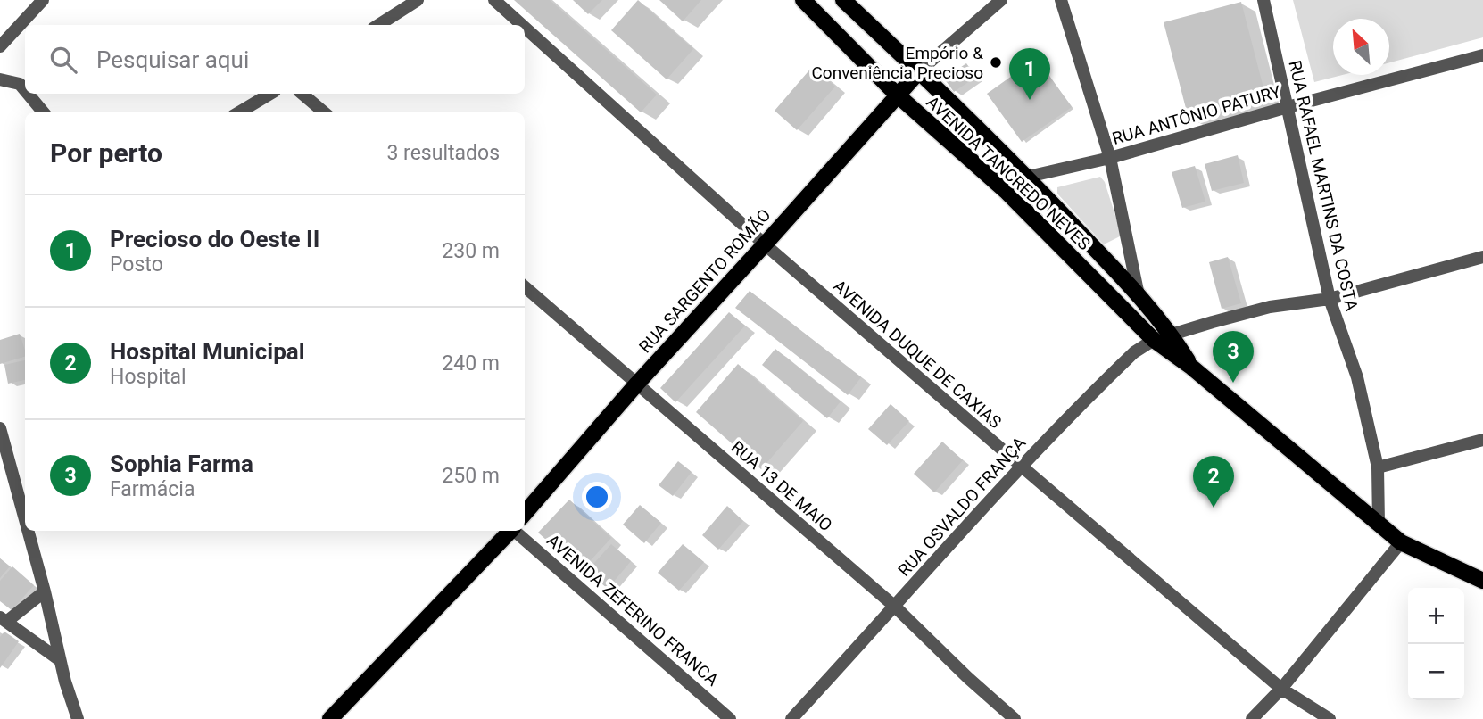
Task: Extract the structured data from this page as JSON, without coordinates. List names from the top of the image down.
{
  "streets": {
    "main road": ["AVENIDA TANCREDO NEVES", "RUA SARGENTO ROMÃO"],
    "street": [
      "RUA ANTÔNIO PATURY",
      "RUA RAFAEL MARTINS DA COSTA",
      "AVENIDA DUQUE DE CAXIAS",
      "RUA 13 DE MAIO",
      "RUA OSVALDO FRANÇA",
      "AVENIDA ZEFERINO FRANCA"
    ]
  },
  "crossings": [
    ["RUA ANTÔNIO PATURY", "AVENIDA TANCREDO NEVES"],
    ["RUA ANTÔNIO PATURY", "RUA RAFAEL MARTINS DA COSTA"],
    ["AVENIDA TANCREDO NEVES", "RUA RAFAEL MARTINS DA COSTA"],
    ["AVENIDA TANCREDO NEVES", "RUA SARGENTO ROMÃO"],
    ["AVENIDA TANCREDO NEVES", "RUA OSVALDO FRANÇA"],
    ["RUA RAFAEL MARTINS DA COSTA", "RUA OSVALDO FRANÇA"],
    ["RUA SARGENTO ROMÃO", "AVENIDA DUQUE DE CAXIAS"],
    ["RUA SARGENTO ROMÃO", "RUA 13 DE MAIO"],
    ["AVENIDA DUQUE DE CAXIAS", "RUA OSVALDO FRANÇA"],
    ["RUA 13 DE MAIO", "RUA OSVALDO FRANÇA"]
  ],
  "places": ["Empório & Conveniência Precioso"],
  "north": "top left",
  "page": {
    "search": "Pesquisar aqui",
    "pins": ["1", "3", "2"],
    "heading": ["Por perto", "3 resultados"],
    "list": [
      {
        "mark": "1",
        "name": "Precioso do Oeste II",
        "note": "Posto",
        "value": "230 m"
      },
      {
        "mark": "2",
        "name": "Hospital Municipal",
        "note": "Hospital",
        "value": "240 m"
      },
      {
        "mark": "3",
        "name": "Sophia Farma",
        "note": "Farmácia",
        "value": "250 m"
      }
    ],
    "map_buttons": ["+", "−"]
  }
}
